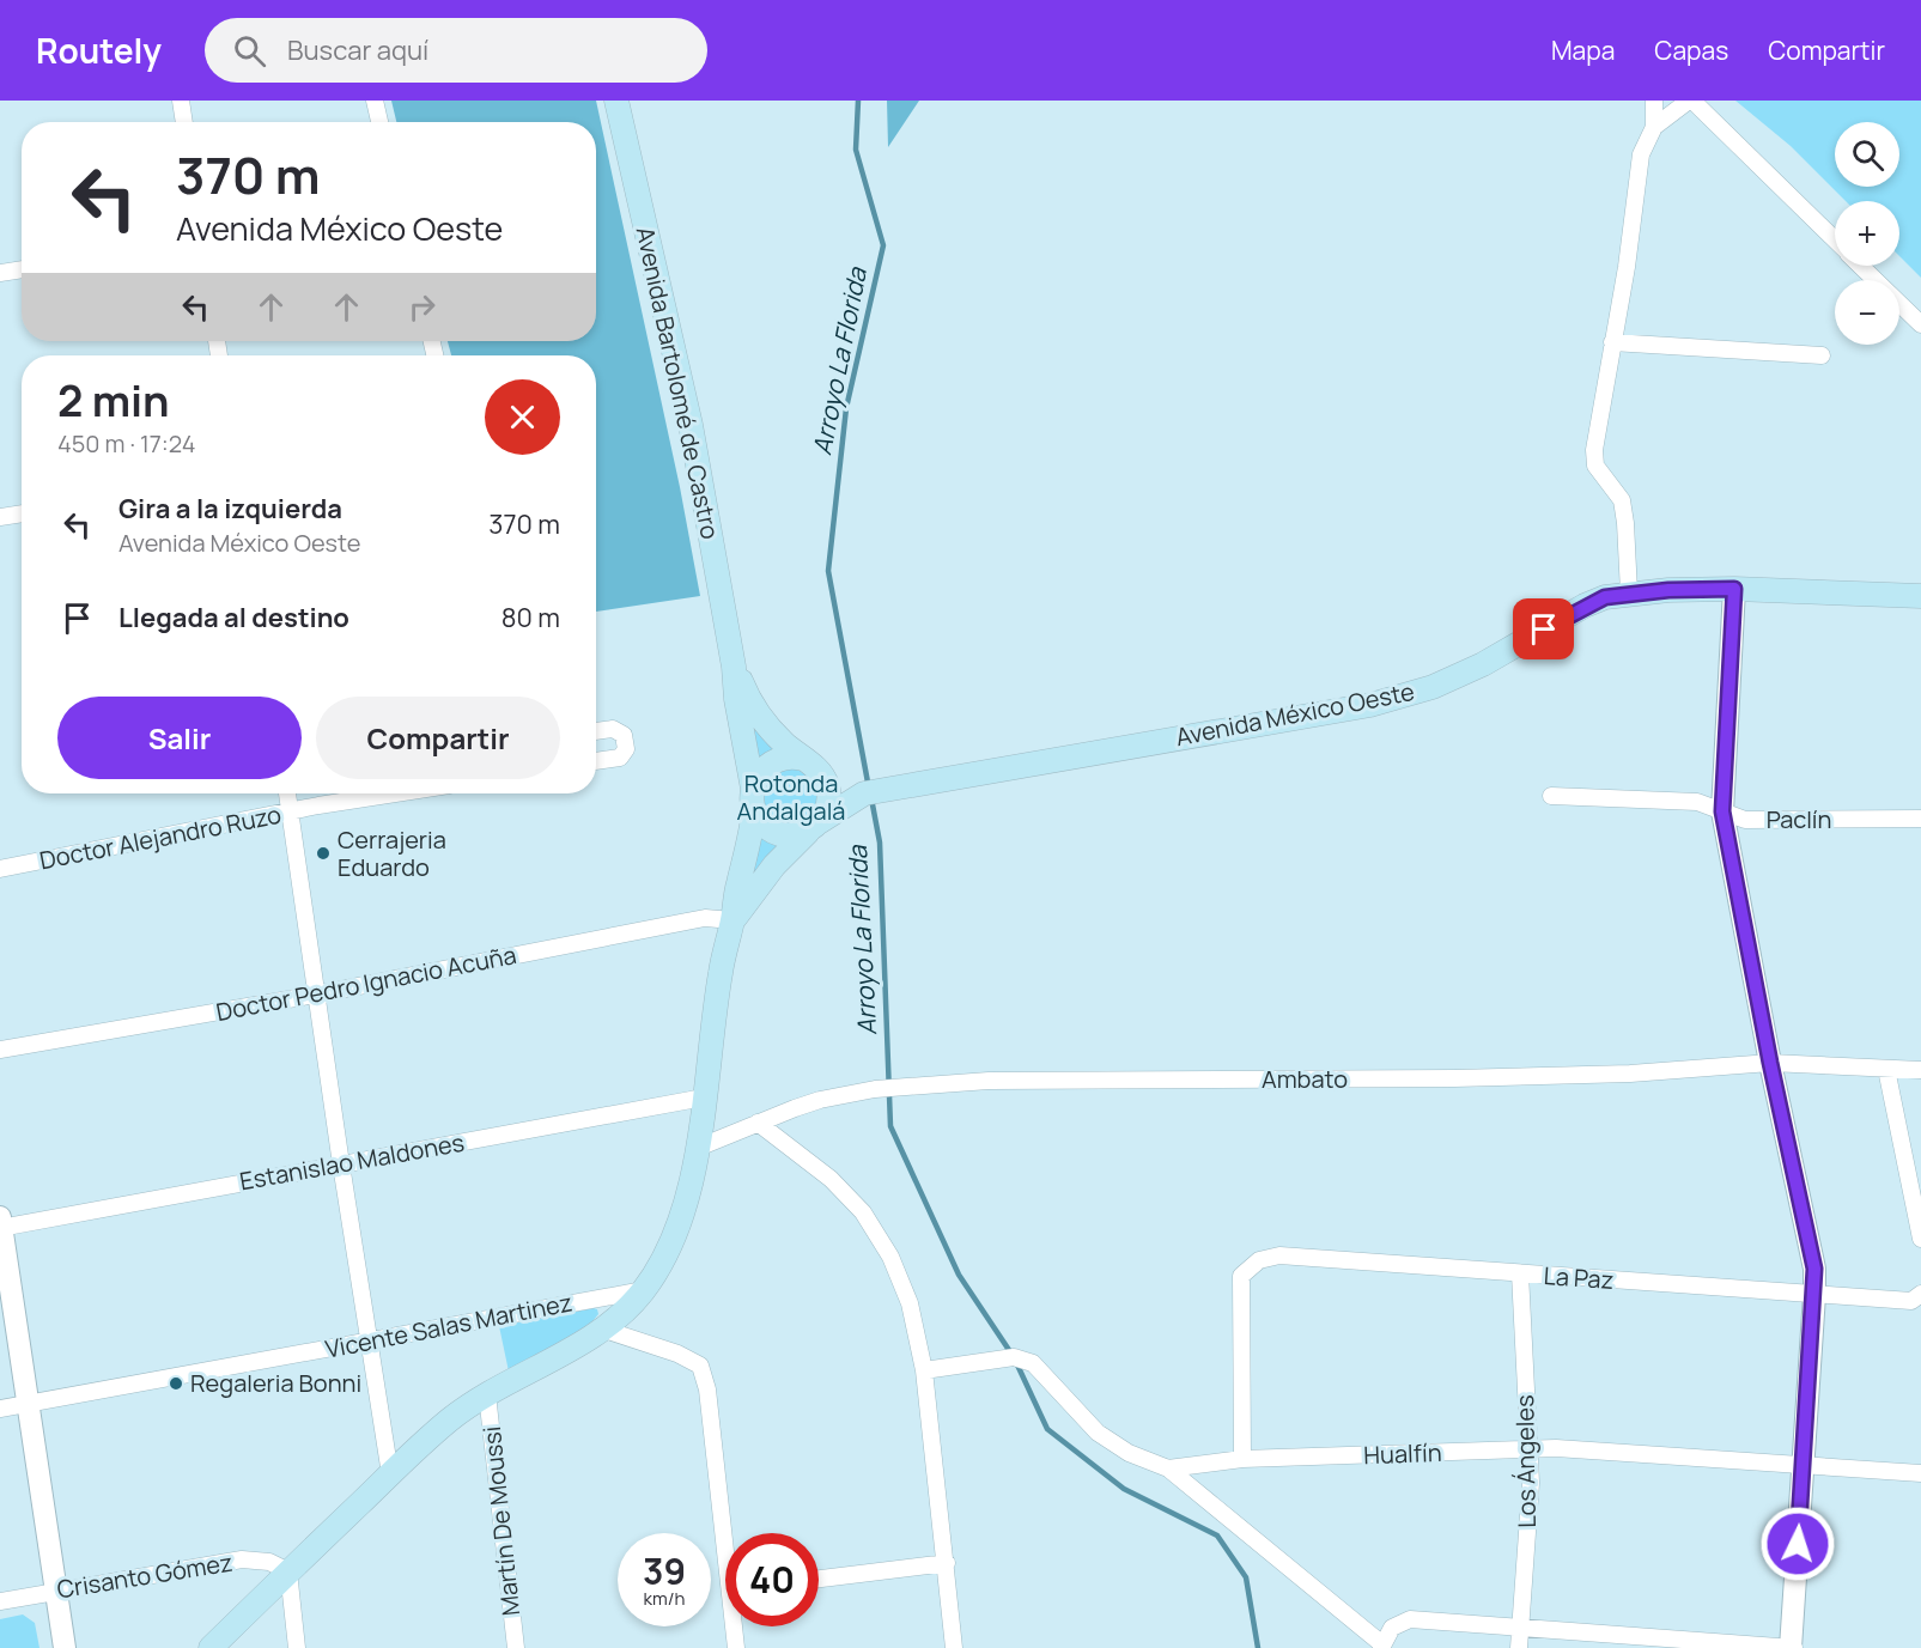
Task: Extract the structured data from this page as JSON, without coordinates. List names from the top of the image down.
{
  "streets": {
    "main road": ["Avenida Bartolomé de Castro", "Avenida México Oeste"],
    "street": [
      "Paclín",
      "Doctor Alejandro Ruzo",
      "Doctor Pedro Ignacio Acuña",
      "Ambato",
      "Estanislao Maldones",
      "La Paz",
      "Vicente Salas Martinez",
      "Hualfín",
      "Los Ángeles",
      "Martín De Moussi",
      "Crisanto Gómez"
    ]
  },
  "crossings": [
    ["Avenida Bartolomé de Castro", "Avenida México Oeste"],
    ["Avenida Bartolomé de Castro", "Doctor Pedro Ignacio Acuña"],
    ["Avenida Bartolomé de Castro", "Ambato"],
    ["Avenida Bartolomé de Castro", "Estanislao Maldones"],
    ["Avenida Bartolomé de Castro", "Vicente Salas Martinez"],
    ["Avenida Bartolomé de Castro", "Martín De Moussi"],
    ["Avenida Bartolomé de Castro", "Crisanto Gómez"],
    ["La Paz", "Hualfín"],
    ["La Paz", "Los Ángeles"],
    ["Hualfín", "Los Ángeles"]
  ],
  "water": ["Arroyo La Florida"],
  "parks": ["Rotonda Andalgalá"],
  "places": ["Cerrajeria Eduardo", "Regaleria Bonni"],
  "page": {
    "header": "Routely",
    "search": "Buscar aquí",
    "nav": ["Mapa", "Capas", "Compartir"],
    "map_buttons": ["+", "−"],
    "turn": ["370 m", "Avenida México Oeste"],
    "heading": ["2 min", "450 m · 17:24"],
    "list": [
      {
        "name": "Gira a la izquierda",
        "note": "Avenida México Oeste",
        "value": "370 m"
      },
      {
        "name": "Llegada al destino",
        "value": "80 m"
      }
    ],
    "buttons": ["Salir", "Compartir"],
    "speed": "39 km/h",
    "limit": "40"
  }
}
